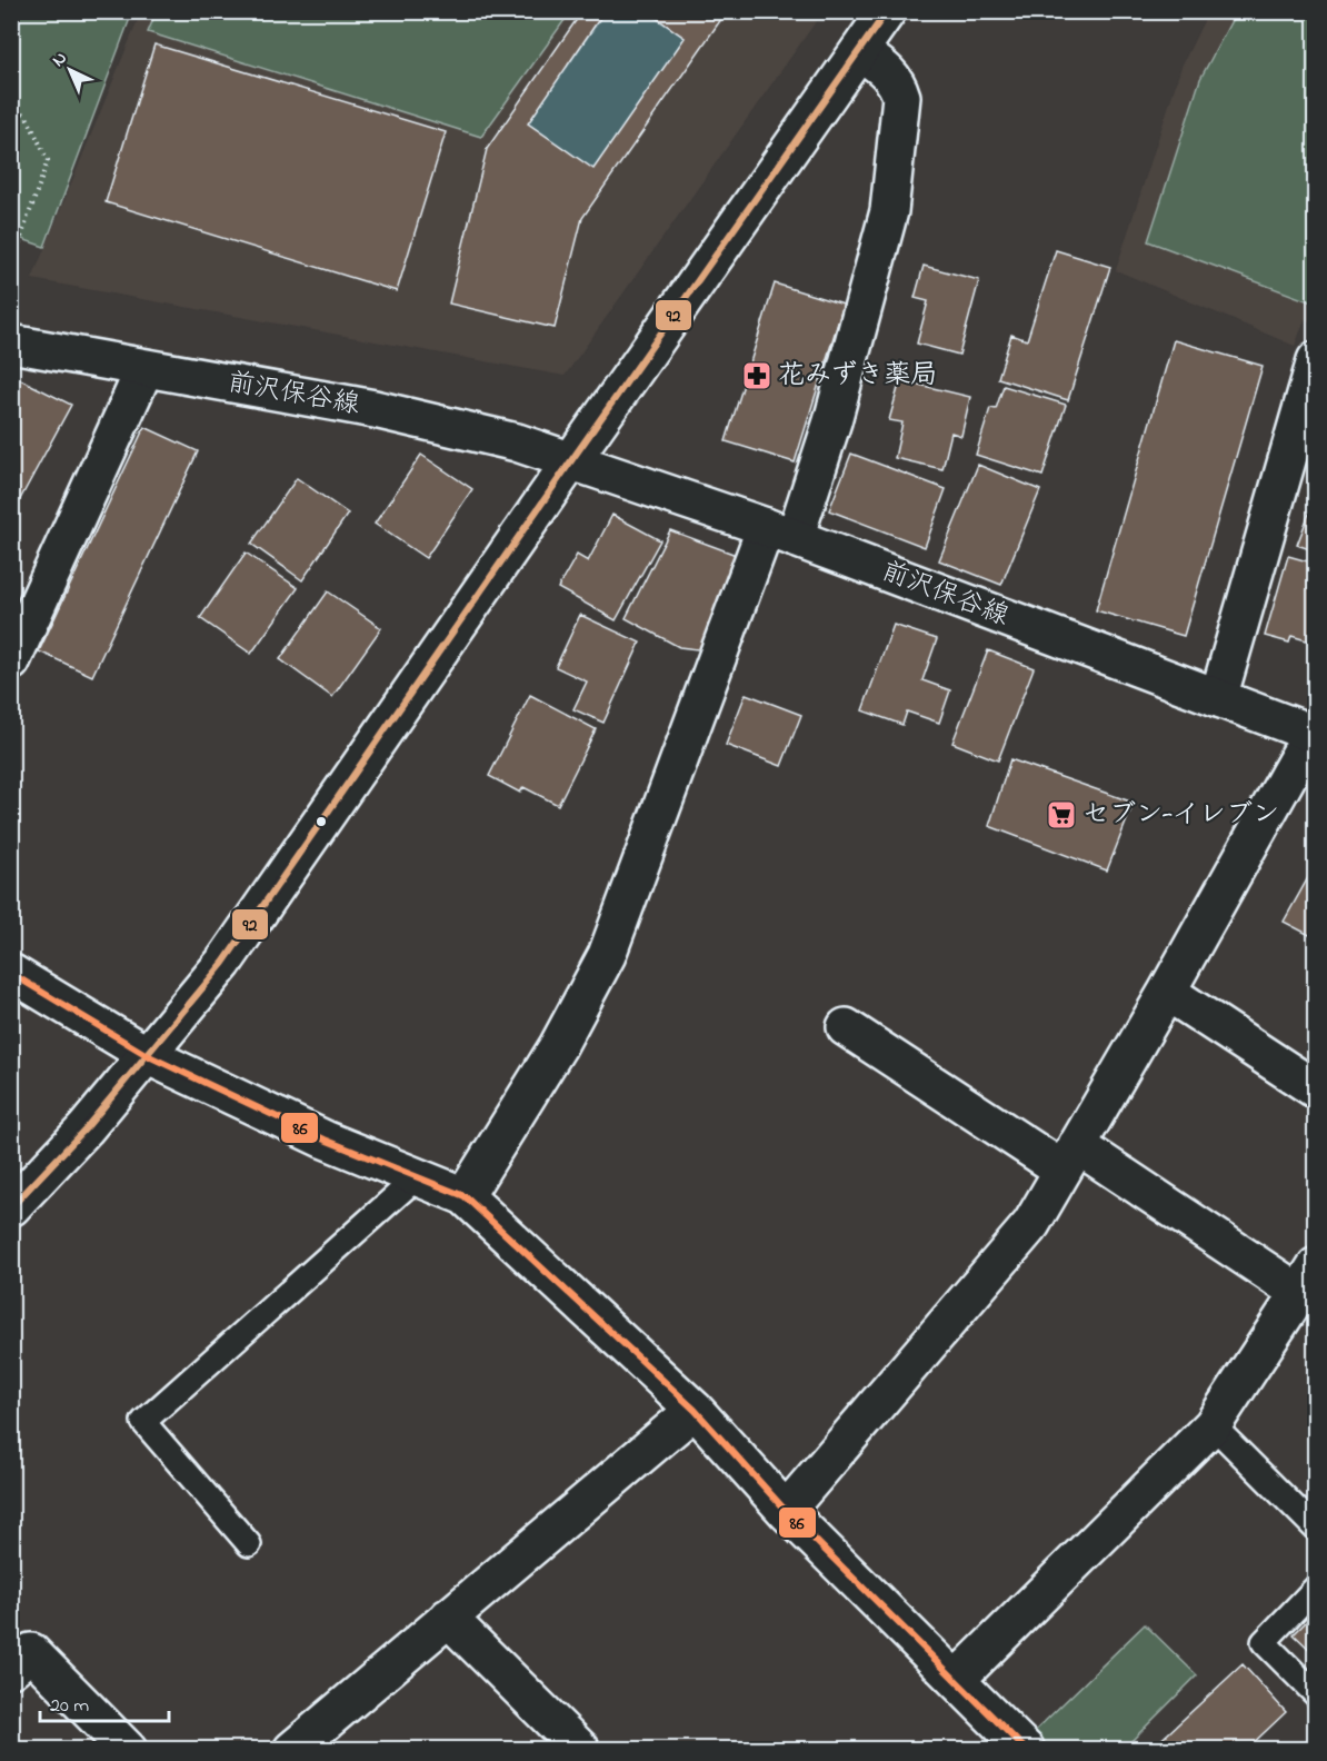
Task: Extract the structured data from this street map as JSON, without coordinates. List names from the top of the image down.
{
  "streets": {
    "street": ["前沢保谷線"]
  },
  "places": {
    "pharmacy": ["花みずき薬局"],
    "supermarket": ["セブン-イレブン"]
  },
  "lines": ["transit line 92", "transit line 86"],
  "scale_bar": "20 m",
  "north": "top left"
}
